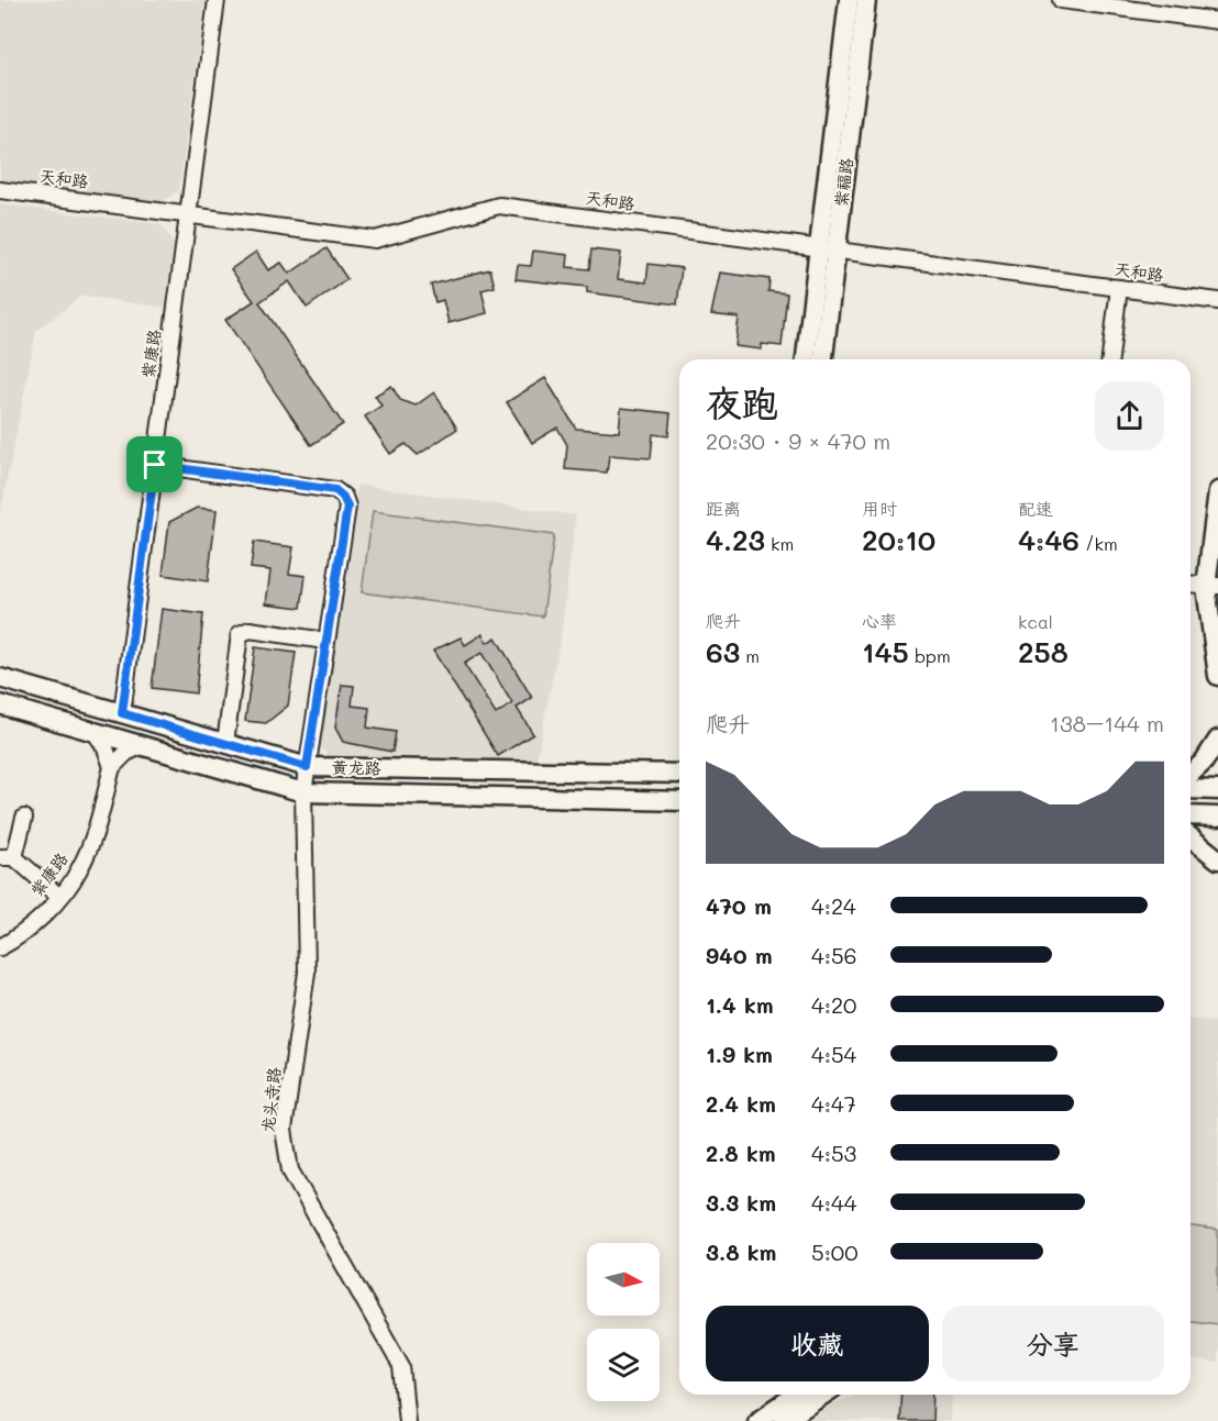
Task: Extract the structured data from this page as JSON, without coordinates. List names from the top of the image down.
{
  "streets": {
    "main road": ["紫福路", "黄龙路"],
    "street": ["天和路", "紫康路", "龙头寺路"]
  },
  "crossings": [
    ["天和路", "紫福路"],
    ["天和路", "紫康路"],
    ["紫康路", "黄龙路"],
    ["紫康路", "龙头寺路"],
    ["黄龙路", "龙头寺路"]
  ],
  "north": "right",
  "page": {
    "heading": ["夜跑", "20:30 · 9 × 470 m"],
    "stats": [
      ["距离", "4.23 km"],
      ["用时", "20:10"],
      ["配速", "4:46 /km"],
      ["爬升", "63 m"],
      ["心率", "145 bpm"],
      ["kcal", "258"]
    ],
    "chart": ["爬升", "138–144 m"],
    "list": [
      {
        "name": "470 m",
        "note": "4:24"
      },
      {
        "name": "940 m",
        "note": "4:56"
      },
      {
        "name": "1.4 km",
        "note": "4:20"
      },
      {
        "name": "1.9 km",
        "note": "4:54"
      },
      {
        "name": "2.4 km",
        "note": "4:47"
      },
      {
        "name": "2.8 km",
        "note": "4:53"
      },
      {
        "name": "3.3 km",
        "note": "4:44"
      },
      {
        "name": "3.8 km",
        "note": "5:00"
      }
    ],
    "buttons": ["收藏", "分享"]
  }
}
